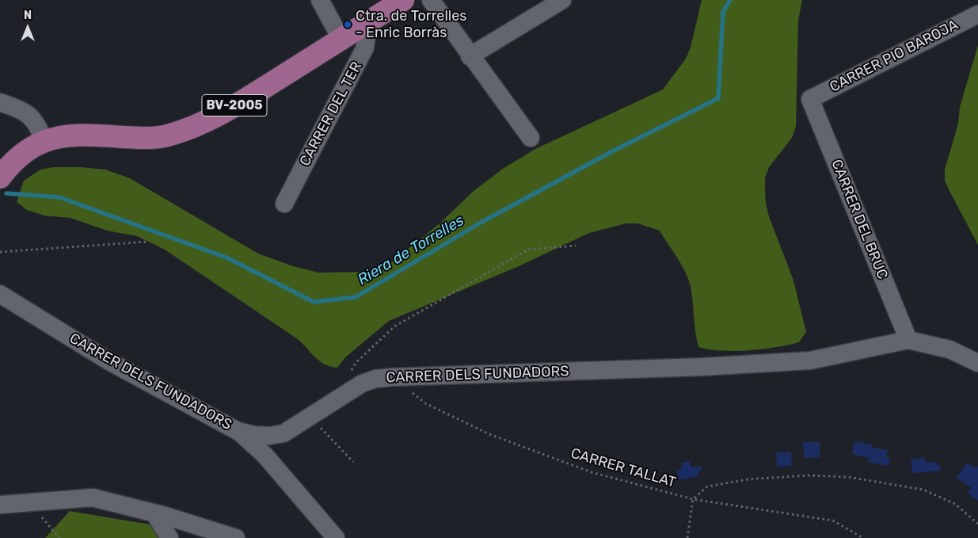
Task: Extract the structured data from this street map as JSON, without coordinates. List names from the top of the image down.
{
  "streets": {
    "main road": ["BV-2005"],
    "street": [
      "CARRER PIO BAROJA",
      "CARRER DEL TER",
      "CARRER DEL BRUC",
      "CARRER DELS FUNDADORS"
    ],
    "path": ["CARRER TALLAT"]
  },
  "crossings": [
    ["CARRER PIO BAROJA", "CARRER DEL BRUC"],
    ["BV-2005", "CARRER DEL TER"],
    ["CARRER DEL BRUC", "CARRER DELS FUNDADORS"],
    ["CARRER DELS FUNDADORS", "CARRER TALLAT"]
  ],
  "water": ["Riera de Torrelles"],
  "places": ["Ctra. de Torrelles - Enric Borràs"],
  "north": "top"
}
